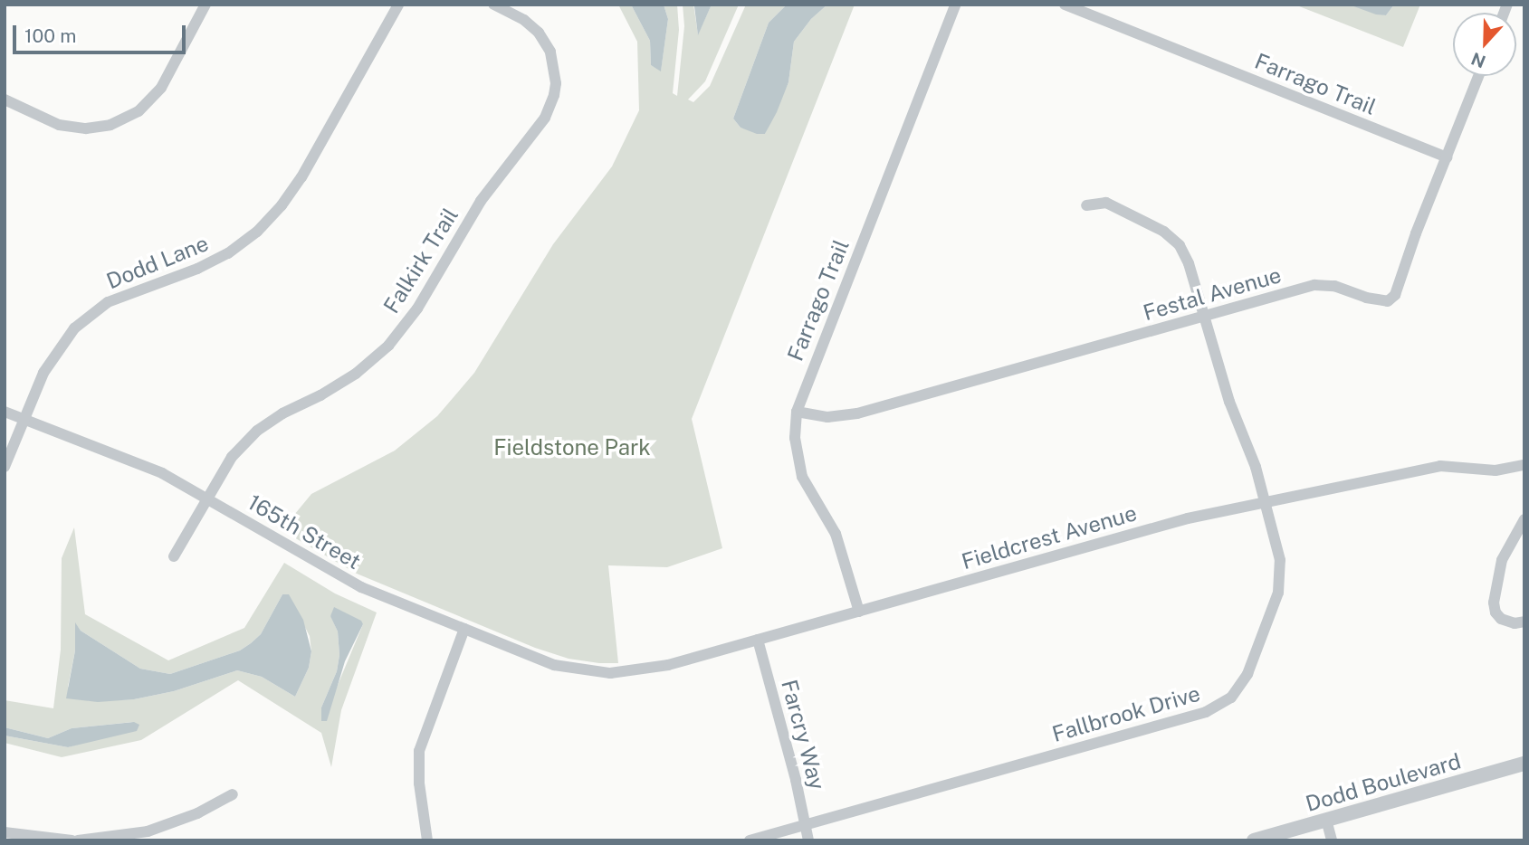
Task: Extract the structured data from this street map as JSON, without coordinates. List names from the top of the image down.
{
  "streets": {
    "street": [
      "Farrago Trail",
      "Falkirk Trail",
      "Dodd Lane",
      "Festal Avenue",
      "165th Street",
      "Fieldcrest Avenue",
      "Fallbrook Drive",
      "Farcry Way",
      "Dodd Boulevard"
    ]
  },
  "crossings": [
    ["Farrago Trail", "Festal Avenue"],
    ["Farrago Trail", "Fieldcrest Avenue"],
    ["Falkirk Trail", "165th Street"],
    ["Dodd Lane", "165th Street"],
    ["Festal Avenue", "Fallbrook Drive"],
    ["165th Street", "Fieldcrest Avenue"],
    ["Fieldcrest Avenue", "Fallbrook Drive"],
    ["Fieldcrest Avenue", "Farcry Way"],
    ["Fallbrook Drive", "Farcry Way"]
  ],
  "parks": ["Fieldstone Park"],
  "scale_bar": "100 m",
  "north": "bottom"
}
